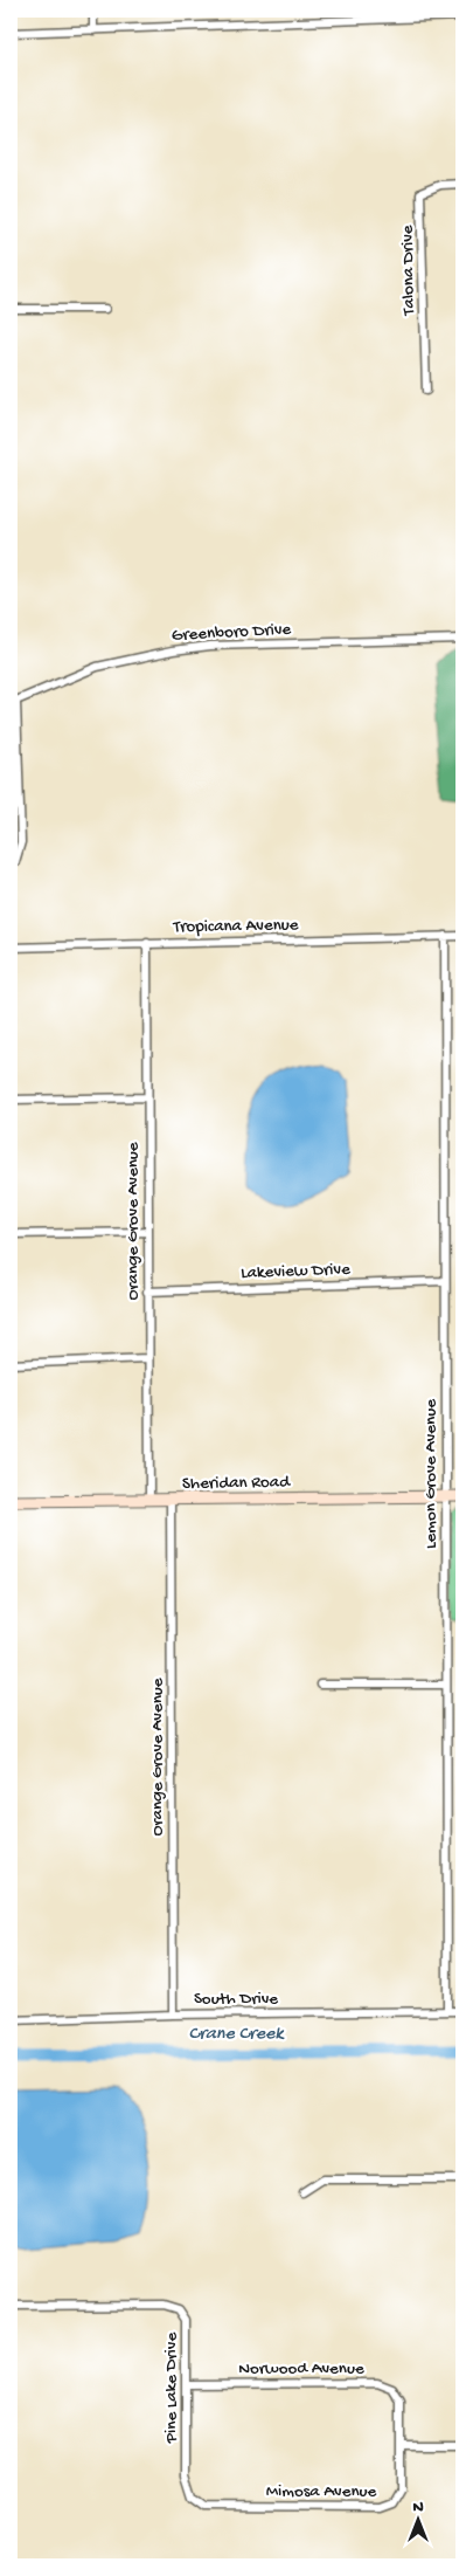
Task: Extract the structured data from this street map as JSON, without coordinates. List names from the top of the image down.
{
  "streets": {
    "street": [
      "Talona Drive",
      "Greenboro Drive",
      "Tropicana Avenue",
      "Orange Grove Avenue",
      "Lakeview Drive",
      "Lemon Grove Avenue",
      "Sheridan Road",
      "South Drive",
      "Norwood Avenue",
      "Pine Lake Drive",
      "Mimosa Avenue"
    ]
  },
  "crossings": [
    ["Tropicana Avenue", "Orange Grove Avenue"],
    ["Tropicana Avenue", "Lemon Grove Avenue"],
    ["Orange Grove Avenue", "Lakeview Drive"],
    ["Orange Grove Avenue", "Sheridan Road"],
    ["Orange Grove Avenue", "South Drive"],
    ["Lakeview Drive", "Lemon Grove Avenue"],
    ["Lemon Grove Avenue", "Sheridan Road"],
    ["Lemon Grove Avenue", "South Drive"],
    ["Norwood Avenue", "Pine Lake Drive"],
    ["Norwood Avenue", "Mimosa Avenue"],
    ["Pine Lake Drive", "Mimosa Avenue"]
  ],
  "water": ["Crane Creek"],
  "north": "top"
}
